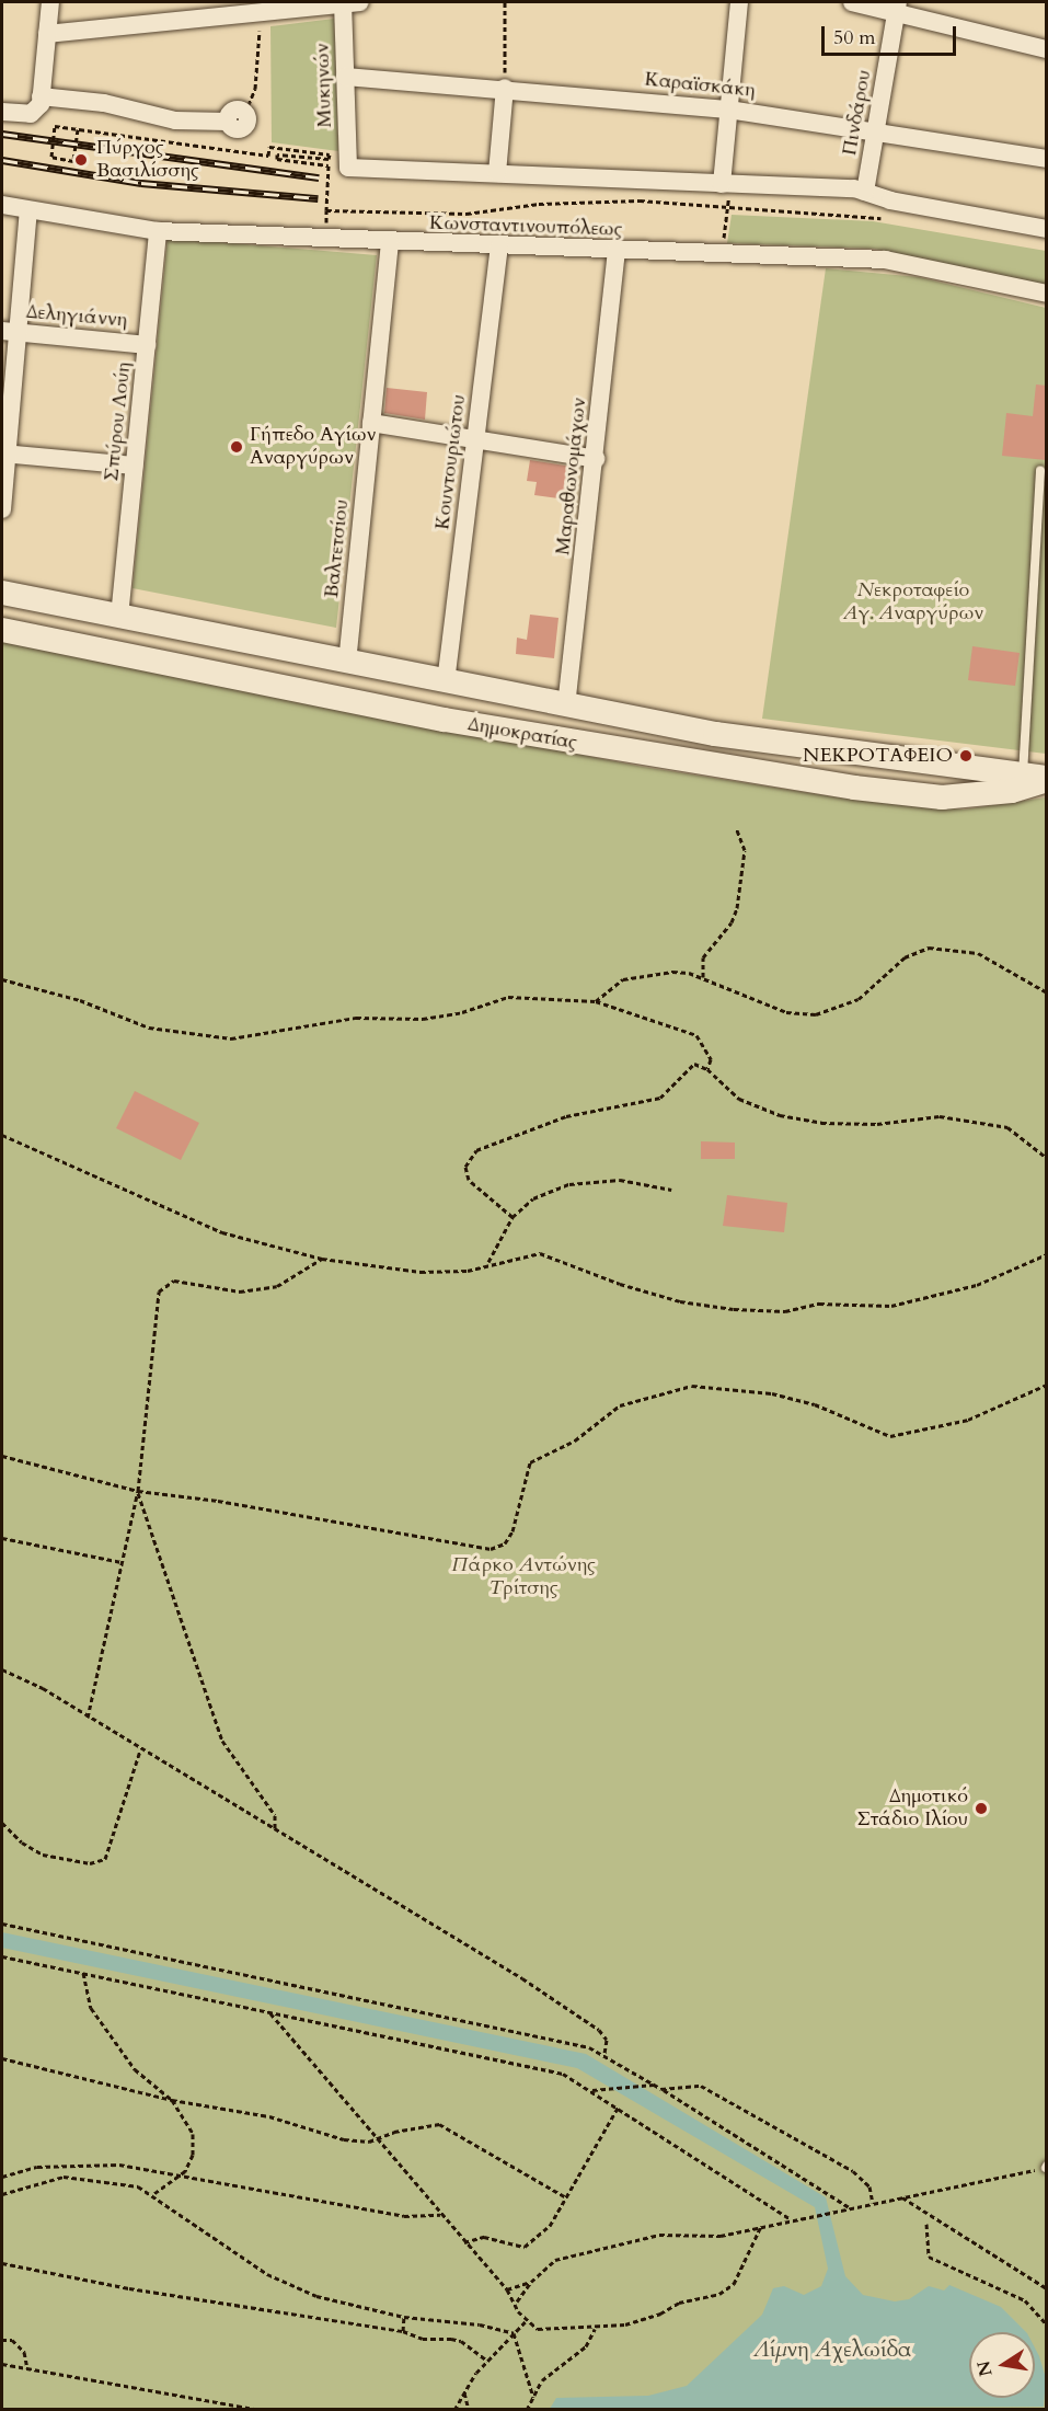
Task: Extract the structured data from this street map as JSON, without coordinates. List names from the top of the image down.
{
  "streets": {
    "main road": ["Δημοκρατίας"],
    "street": [
      "Μυκηνών",
      "Καραϊσκάκη",
      "Πινδάρου",
      "Κωνσταντινουπόλεως",
      "Δεληγιάννη",
      "Σπύρου Λούη",
      "Κουντουριώτου",
      "Μαραθωνομάχων",
      "Βαλτετσίου"
    ]
  },
  "crossings": [
    ["Μυκηνών", "Καραϊσκάκη"],
    ["Καραϊσκάκη", "Πινδάρου"],
    ["Κωνσταντινουπόλεως", "Σπύρου Λούη"],
    ["Κωνσταντινουπόλεως", "Κουντουριώτου"],
    ["Κωνσταντινουπόλεως", "Μαραθωνομάχων"],
    ["Κωνσταντινουπόλεως", "Βαλτετσίου"],
    ["Δεληγιάννη", "Σπύρου Λούη"],
    ["Σπύρου Λούη", "Δημοκρατίας"],
    ["Κουντουριώτου", "Δημοκρατίας"],
    ["Μαραθωνομάχων", "Δημοκρατίας"],
    ["Βαλτετσίου", "Δημοκρατίας"]
  ],
  "water": ["Λίμνη Αχελωίδα"],
  "parks": ["Νεκροταφείο Αγ. Αναργύρων", "Πάρκο Αντώνης Τρίτσης"],
  "places": [
    "Πύργος Βασιλίσσης",
    "Γήπεδο Αγίων Αναργύρων",
    "ΝΕΚΡΟΤΑΦΕΙΟ",
    "Δημοτικό Στάδιο Ιλίου"
  ],
  "scale_bar": "50 m",
  "north": "left"
}
